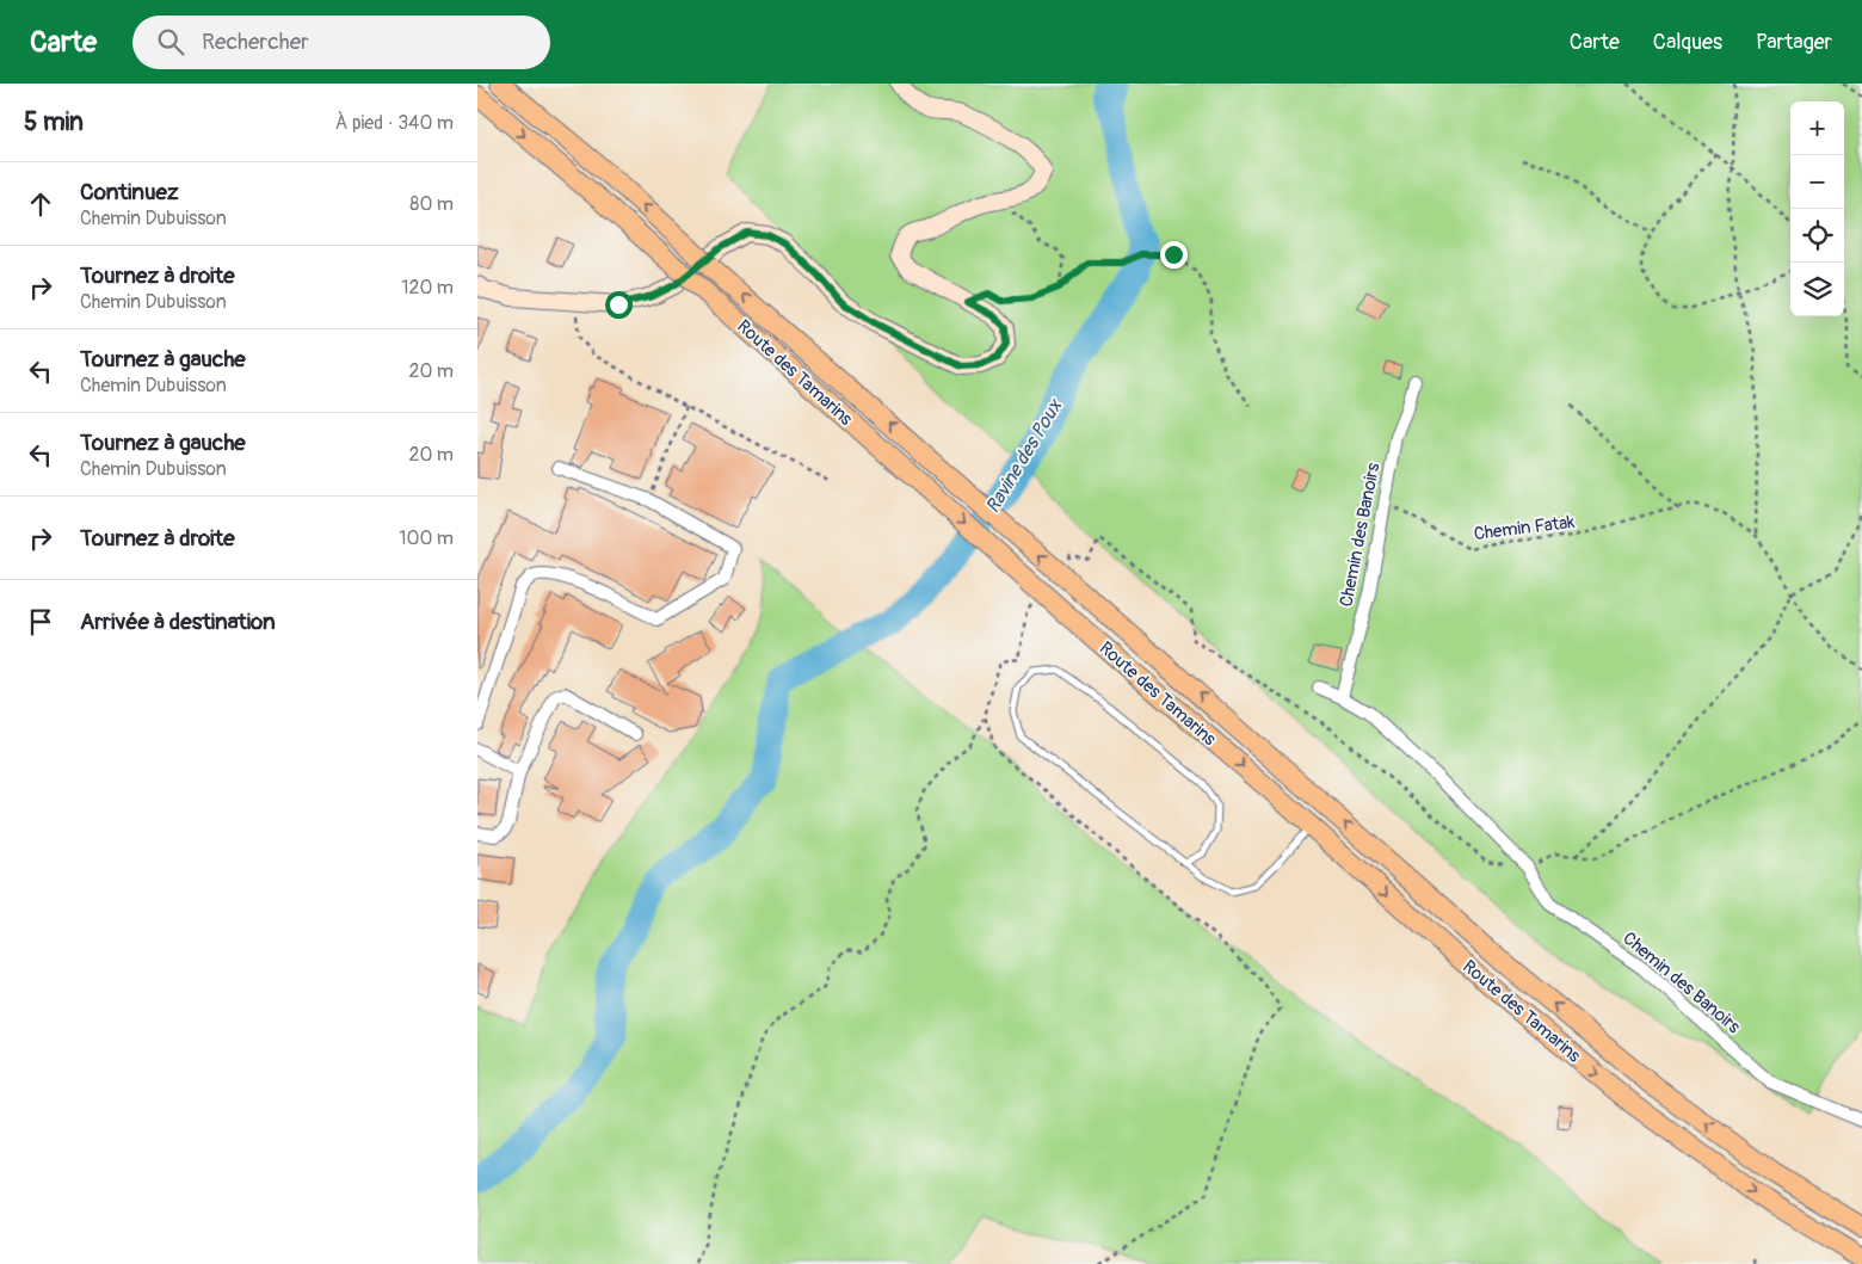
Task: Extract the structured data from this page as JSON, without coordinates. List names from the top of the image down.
{
  "streets": {
    "highway": ["Route des Tamarins"],
    "street": ["Chemin des Banoirs"],
    "path": ["Chemin Fatak"]
  },
  "crossings": [
    ["Chemin Fatak", "Chemin des Banoirs"]
  ],
  "water": ["Ravine des Poux"],
  "page": {
    "header": "Carte",
    "search": "Rechercher",
    "nav": ["Carte", "Calques", "Partager"],
    "heading": ["5 min", "À pied · 340 m"],
    "map_buttons": ["+", "−"],
    "list": [
      ["Continuez", "Chemin Dubuisson", "80 m"],
      ["Tournez à droite", "Chemin Dubuisson", "120 m"],
      ["Tournez à gauche", "Chemin Dubuisson", "20 m"],
      ["Tournez à gauche", "Chemin Dubuisson", "20 m"],
      ["Tournez à droite", "100 m"],
      "Arrivée à destination"
    ]
  }
}
